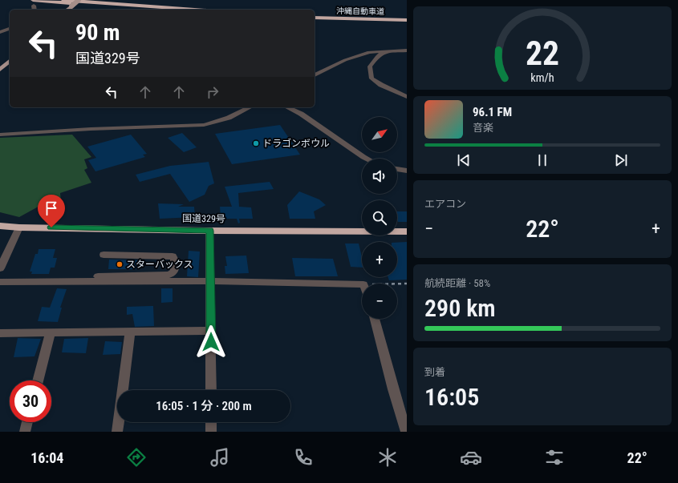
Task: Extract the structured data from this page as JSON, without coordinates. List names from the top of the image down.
{
  "streets": {
    "highway": ["沖縄自動車道", "国道329号"]
  },
  "places": ["ドラゴンボウル", "スターバックス"],
  "north": "top right",
  "page": {
    "turn": ["90 m", "国道329号"],
    "song": ["96.1 FM", "音楽"],
    "map_buttons": ["+", "−"],
    "tile": [
      "エアコン",
      ["航続距離 · 58%", "290 km"],
      ["到着", "16:05"]
    ],
    "heat": ["−", "22°", "+"],
    "limit": "30",
    "trip": "16:05 · 1 分 · 200 m",
    "tabs": ["16:04", "22°"],
    "gauge": ["22", "km/h"]
  }
}
